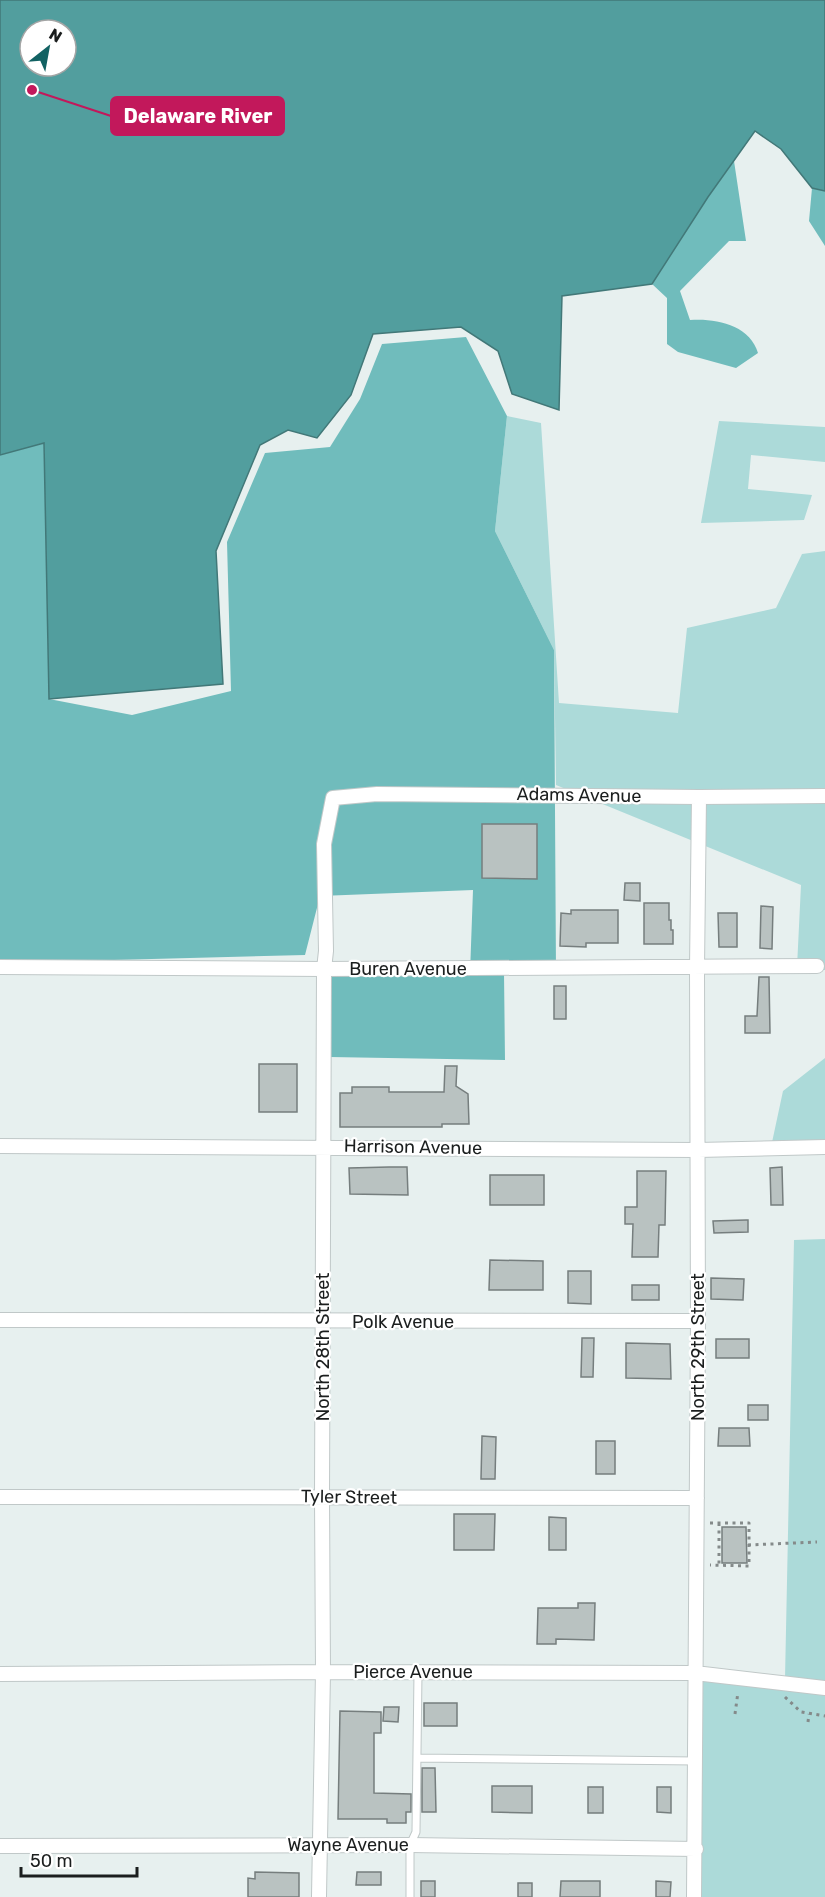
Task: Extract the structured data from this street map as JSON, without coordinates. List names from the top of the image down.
{
  "streets": {
    "street": [
      "Adams Avenue",
      "Buren Avenue",
      "Harrison Avenue",
      "Polk Avenue",
      "North 28th Street",
      "North 29th Street",
      "Tyler Street",
      "Pierce Avenue",
      "Wayne Avenue"
    ]
  },
  "crossings": [
    ["Adams Avenue", "North 28th Street"],
    ["Adams Avenue", "North 29th Street"],
    ["Buren Avenue", "North 28th Street"],
    ["Buren Avenue", "North 29th Street"],
    ["Harrison Avenue", "North 28th Street"],
    ["Harrison Avenue", "North 29th Street"],
    ["Polk Avenue", "North 28th Street"],
    ["Polk Avenue", "North 29th Street"],
    ["North 28th Street", "Tyler Street"],
    ["North 28th Street", "Pierce Avenue"],
    ["North 28th Street", "Wayne Avenue"],
    ["North 29th Street", "Tyler Street"],
    ["North 29th Street", "Pierce Avenue"],
    ["North 29th Street", "Wayne Avenue"]
  ],
  "places": ["Delaware River"],
  "scale_bar": "50 m",
  "north": "top right"
}
